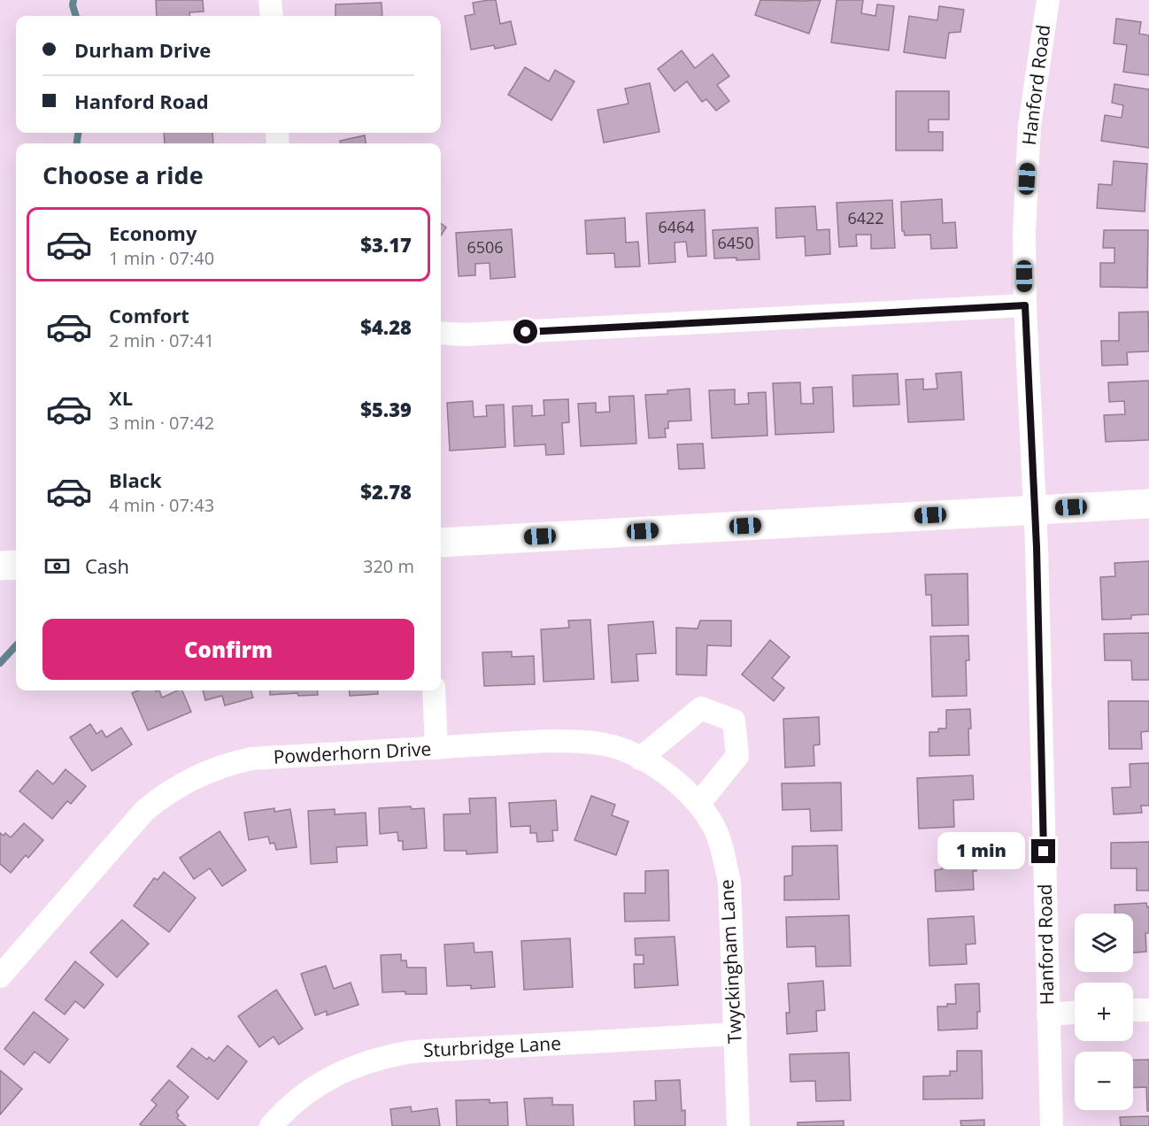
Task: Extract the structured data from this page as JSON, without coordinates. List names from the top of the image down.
{
  "streets": {
    "street": [
      "Hanford Road",
      "Powderhorn Drive",
      "Twyckingham Lane",
      "Sturbridge Lane"
    ]
  },
  "crossings": [
    ["Powderhorn Drive", "Twyckingham Lane"],
    ["Twyckingham Lane", "Sturbridge Lane"]
  ],
  "house_numbers": [
    "6422",
    "6464",
    "6450",
    "6506"
  ],
  "page": {
    "banner": ["Durham Drive", "Hanford Road"],
    "heading": "Choose a ride",
    "list": [
      {
        "name": "Economy",
        "note": "1 min · 07:40",
        "value": "$3.17"
      },
      {
        "name": "Comfort",
        "note": "2 min · 07:41",
        "value": "$4.28"
      },
      {
        "name": "XL",
        "note": "3 min · 07:42",
        "value": "$5.39"
      },
      {
        "name": "Black",
        "note": "4 min · 07:43",
        "value": "$2.78"
      }
    ],
    "pay": ["Cash", "320 m"],
    "buttons": "Confirm",
    "bubble": "1 min",
    "map_buttons": ["+", "−"]
  }
}
